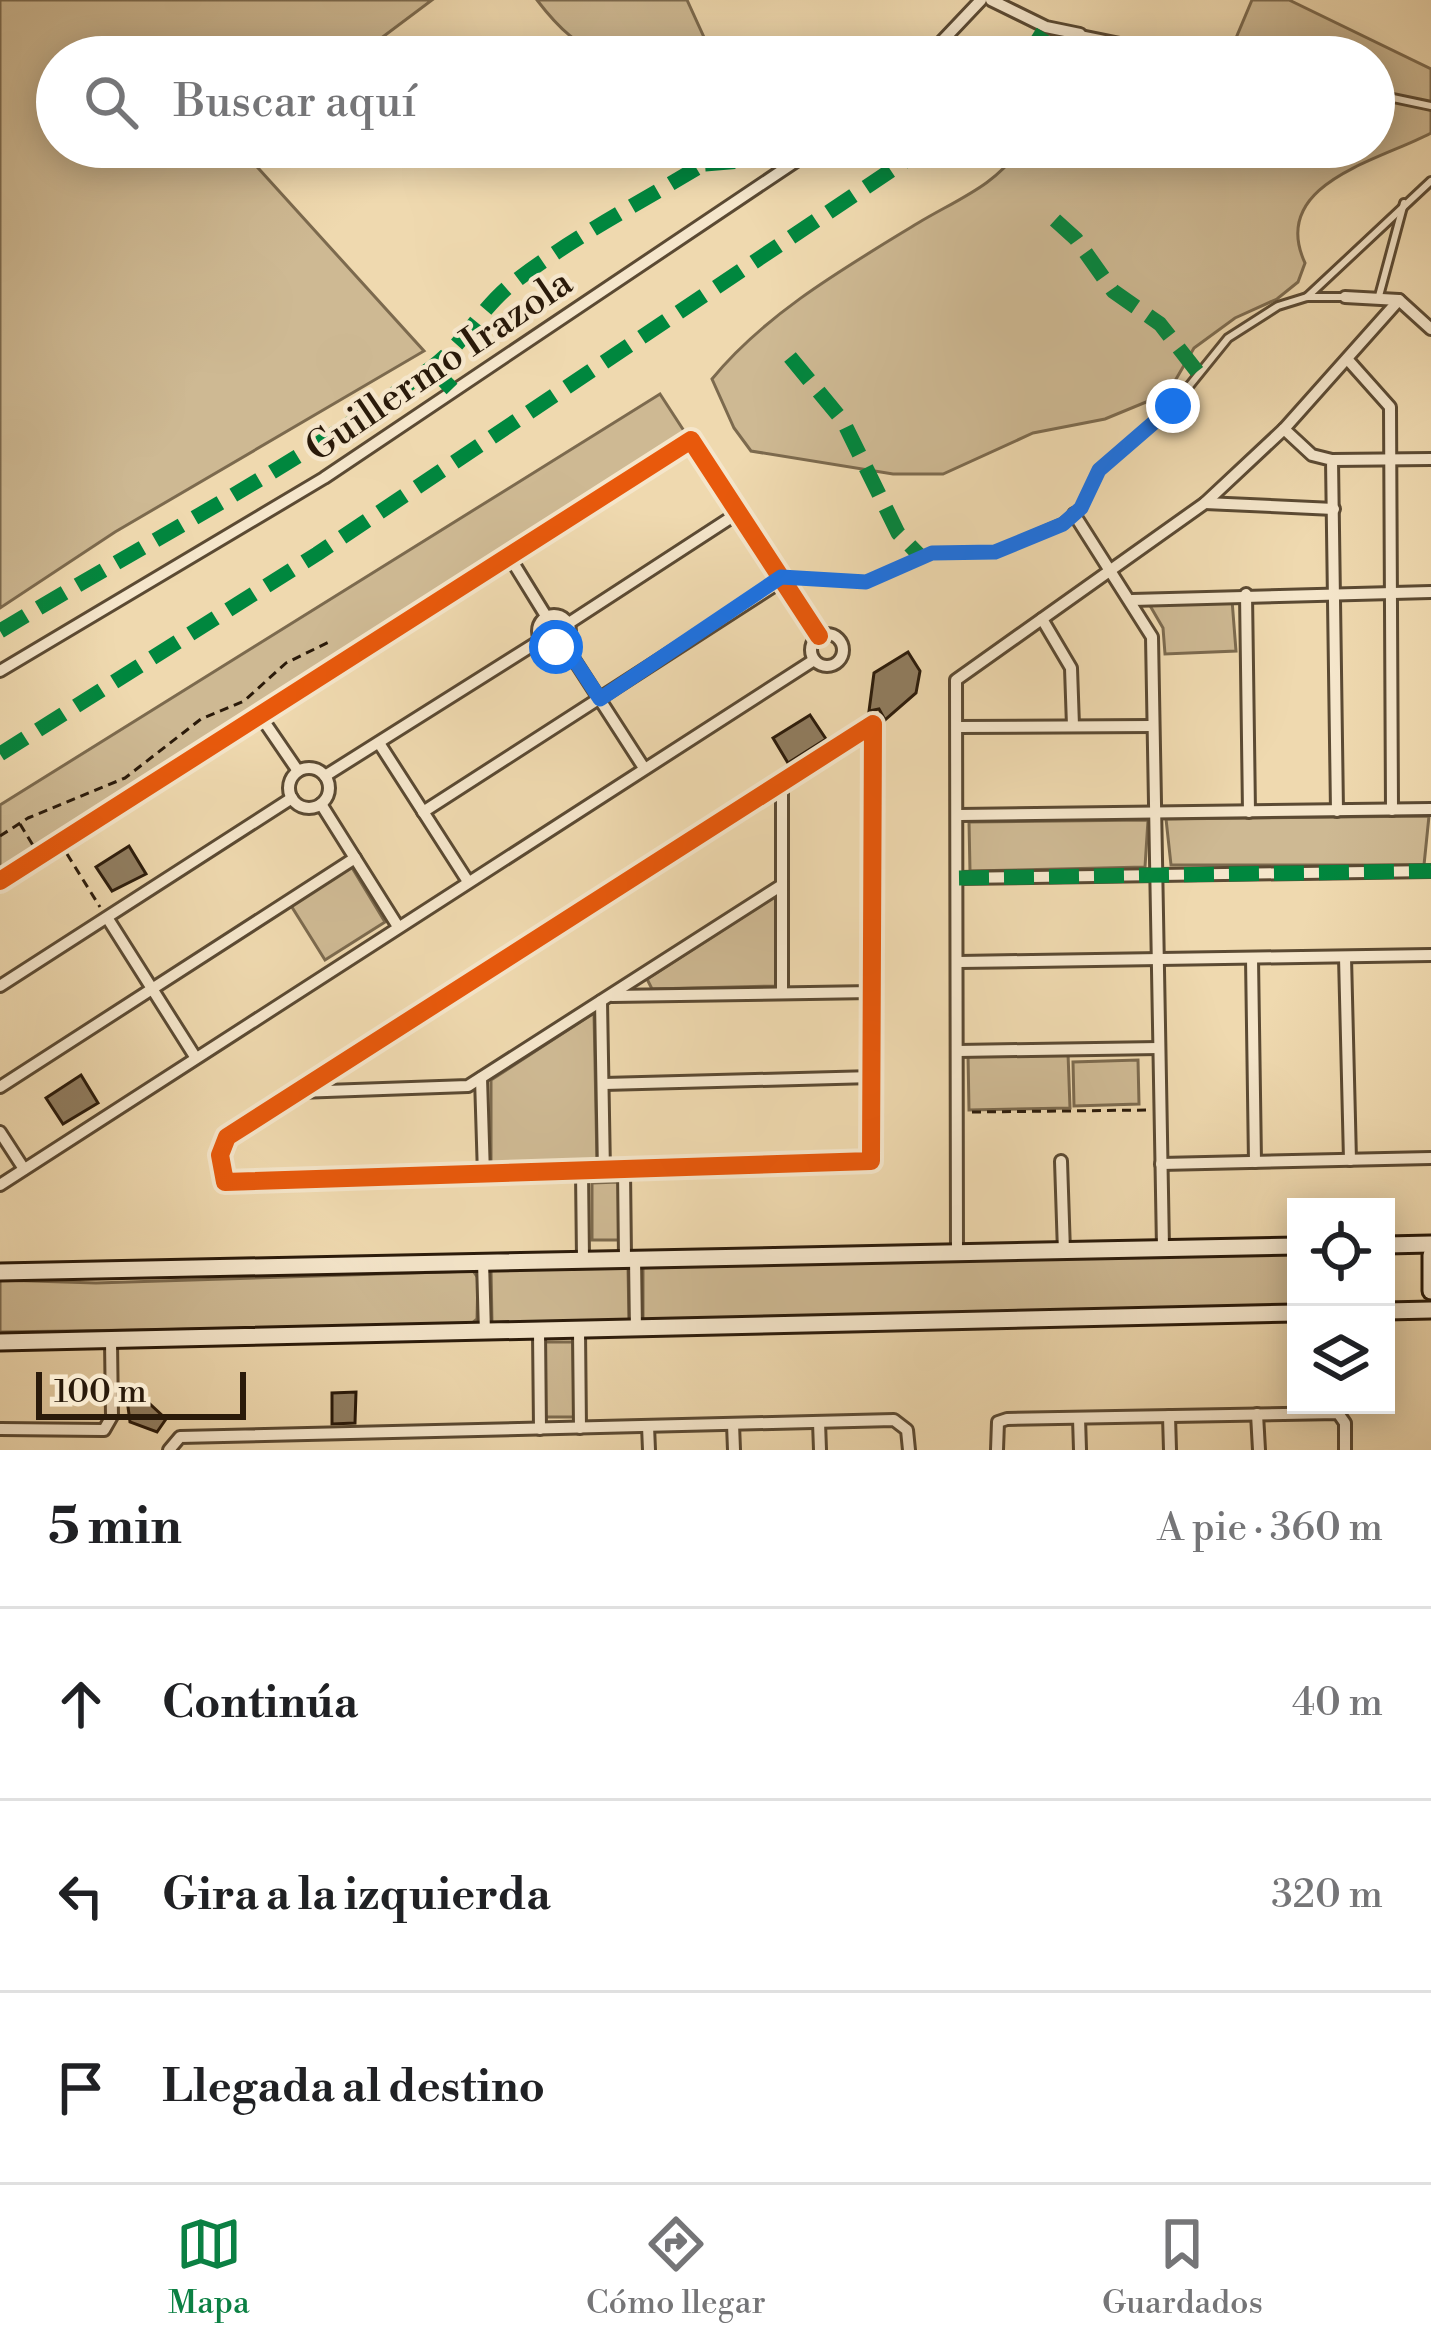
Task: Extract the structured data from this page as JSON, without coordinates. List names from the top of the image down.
{
  "streets": {
    "street": ["Guillermo Irazola"]
  },
  "scale_bar": "100 m",
  "page": {
    "search": "Buscar aquí",
    "scale": "100 m",
    "heading": ["5 min", "A pie · 360 m"],
    "list": [
      ["Continúa", "40 m"],
      ["Gira a la izquierda", "320 m"],
      "Llegada al destino"
    ],
    "nav": ["Mapa", "Cómo llegar", "Guardados"]
  }
}
